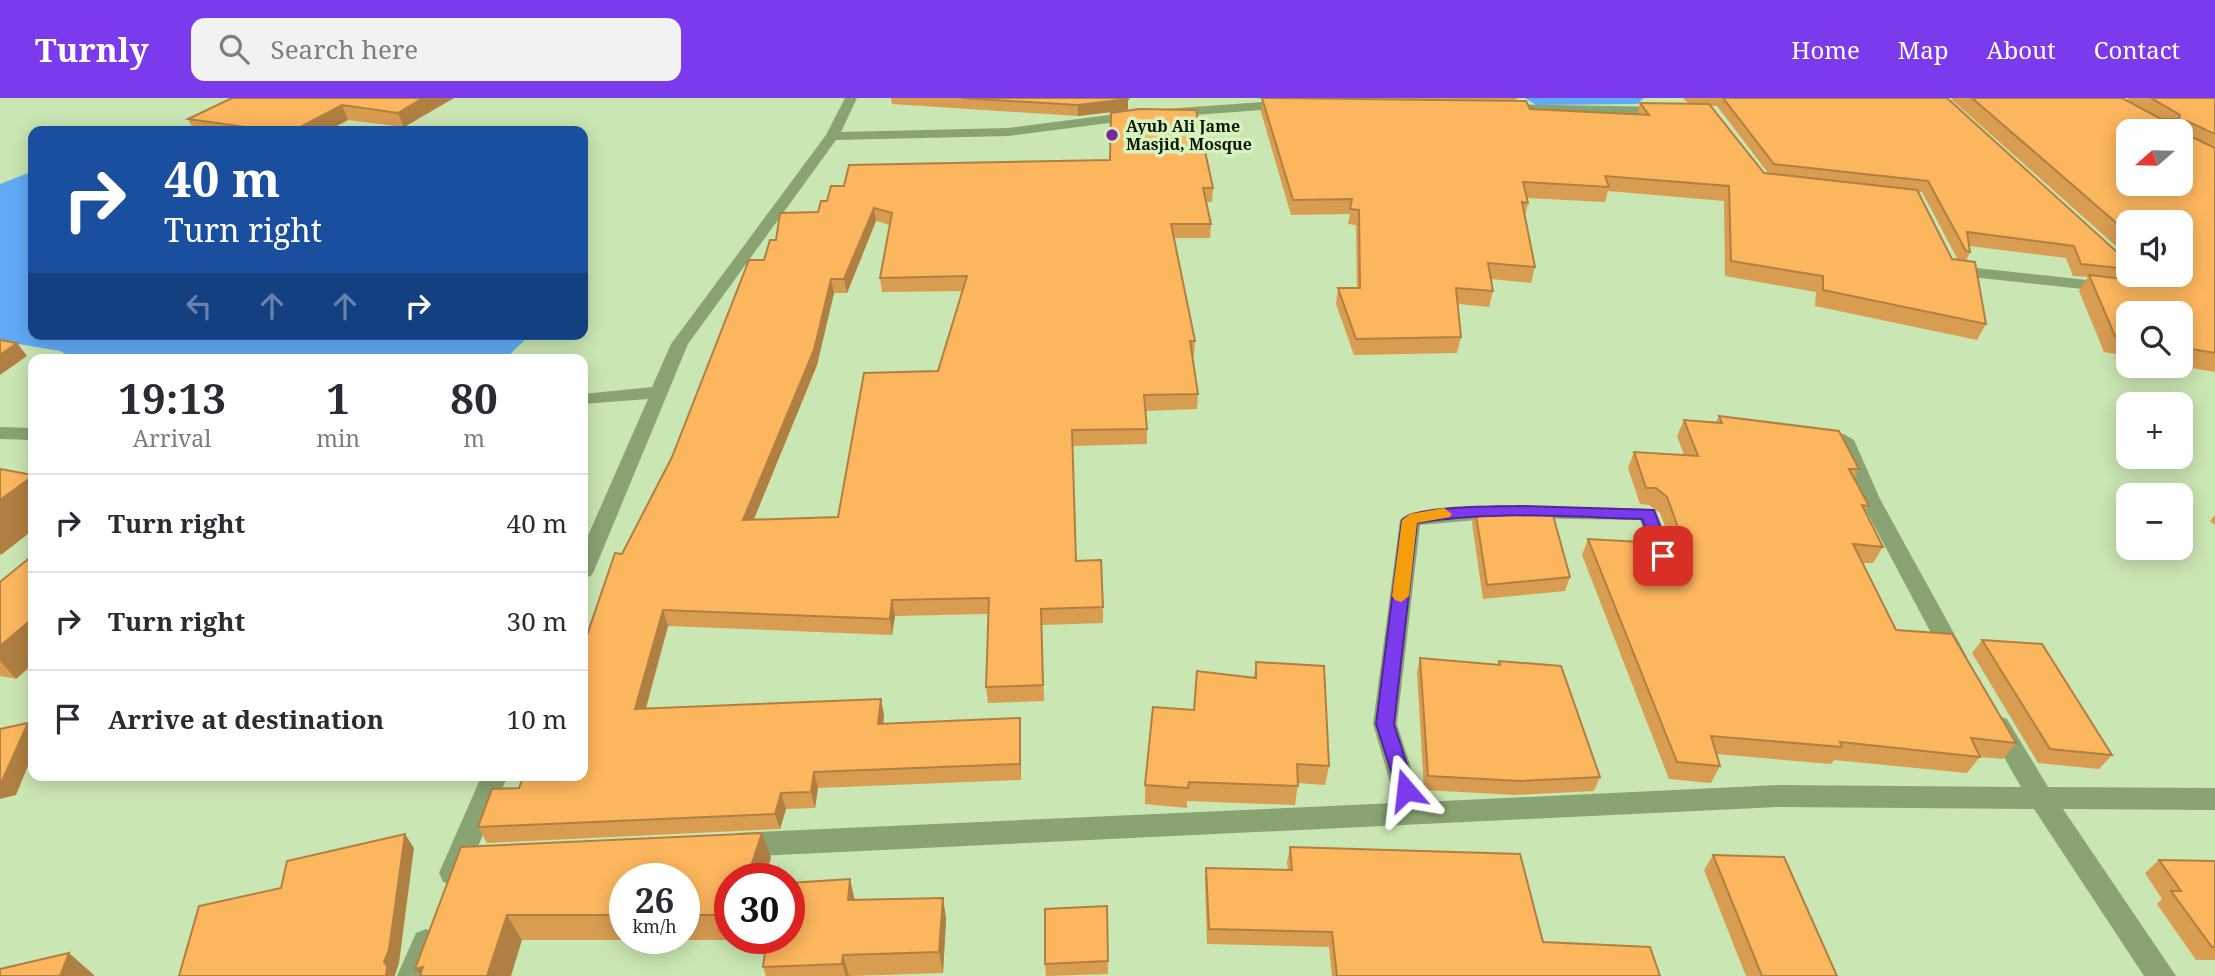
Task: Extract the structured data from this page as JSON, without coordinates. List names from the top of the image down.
{
  "places": ["Ayub Ali Jame Masjid, Mosque"],
  "north": "left",
  "page": {
    "header": "Turnly",
    "search": "Search here",
    "nav": [
      "Home",
      "Map",
      "About",
      "Contact"
    ],
    "map_buttons": ["+", "−"],
    "turn": ["40 m", "Turn right"],
    "eta": [
      "19:13",
      "Arrival",
      "1",
      "min",
      "80",
      "m"
    ],
    "list": [
      {
        "name": "Turn right",
        "value": "40 m"
      },
      {
        "name": "Turn right",
        "value": "30 m"
      },
      {
        "name": "Arrive at destination",
        "value": "10 m"
      }
    ],
    "speed": "26 km/h",
    "limit": "30"
  }
}
